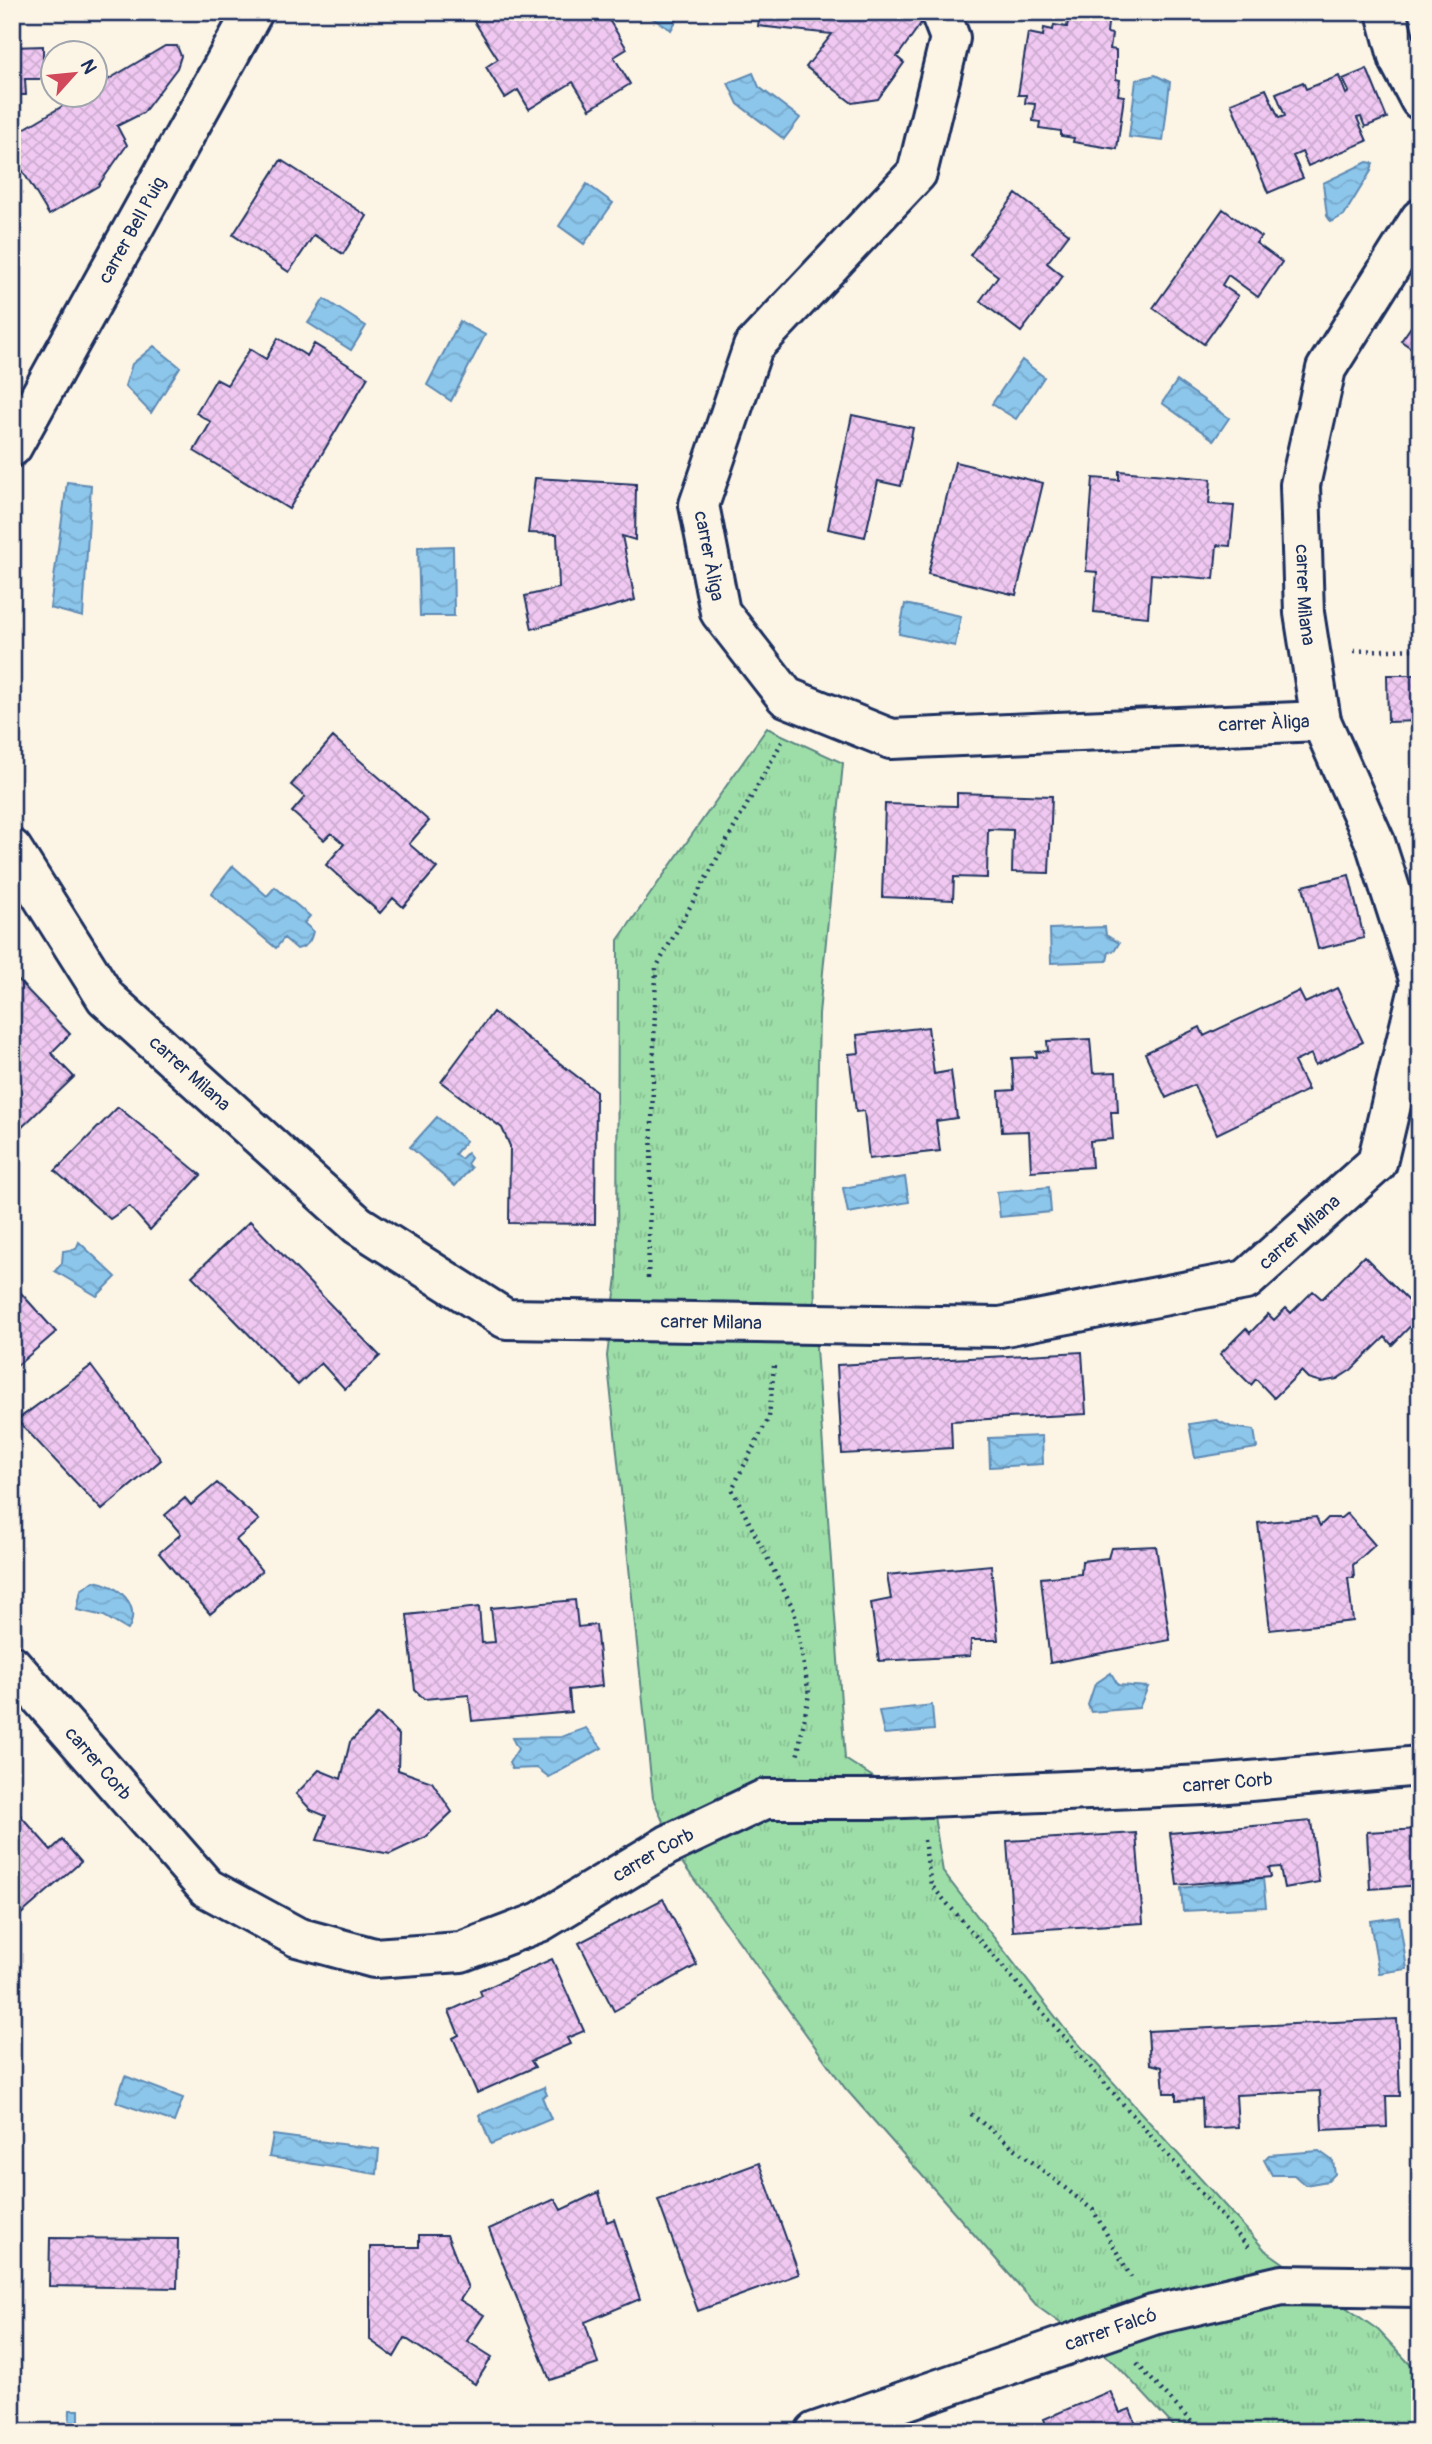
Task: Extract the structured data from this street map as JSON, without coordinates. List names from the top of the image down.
{
  "streets": {
    "street": [
      "carrer Bell Puig",
      "carrer Àliga",
      "carrer Milana",
      "carrer Corb",
      "carrer Falcó"
    ]
  },
  "crossings": [
    ["carrer Àliga", "carrer Milana"]
  ],
  "north": "top right"
}
